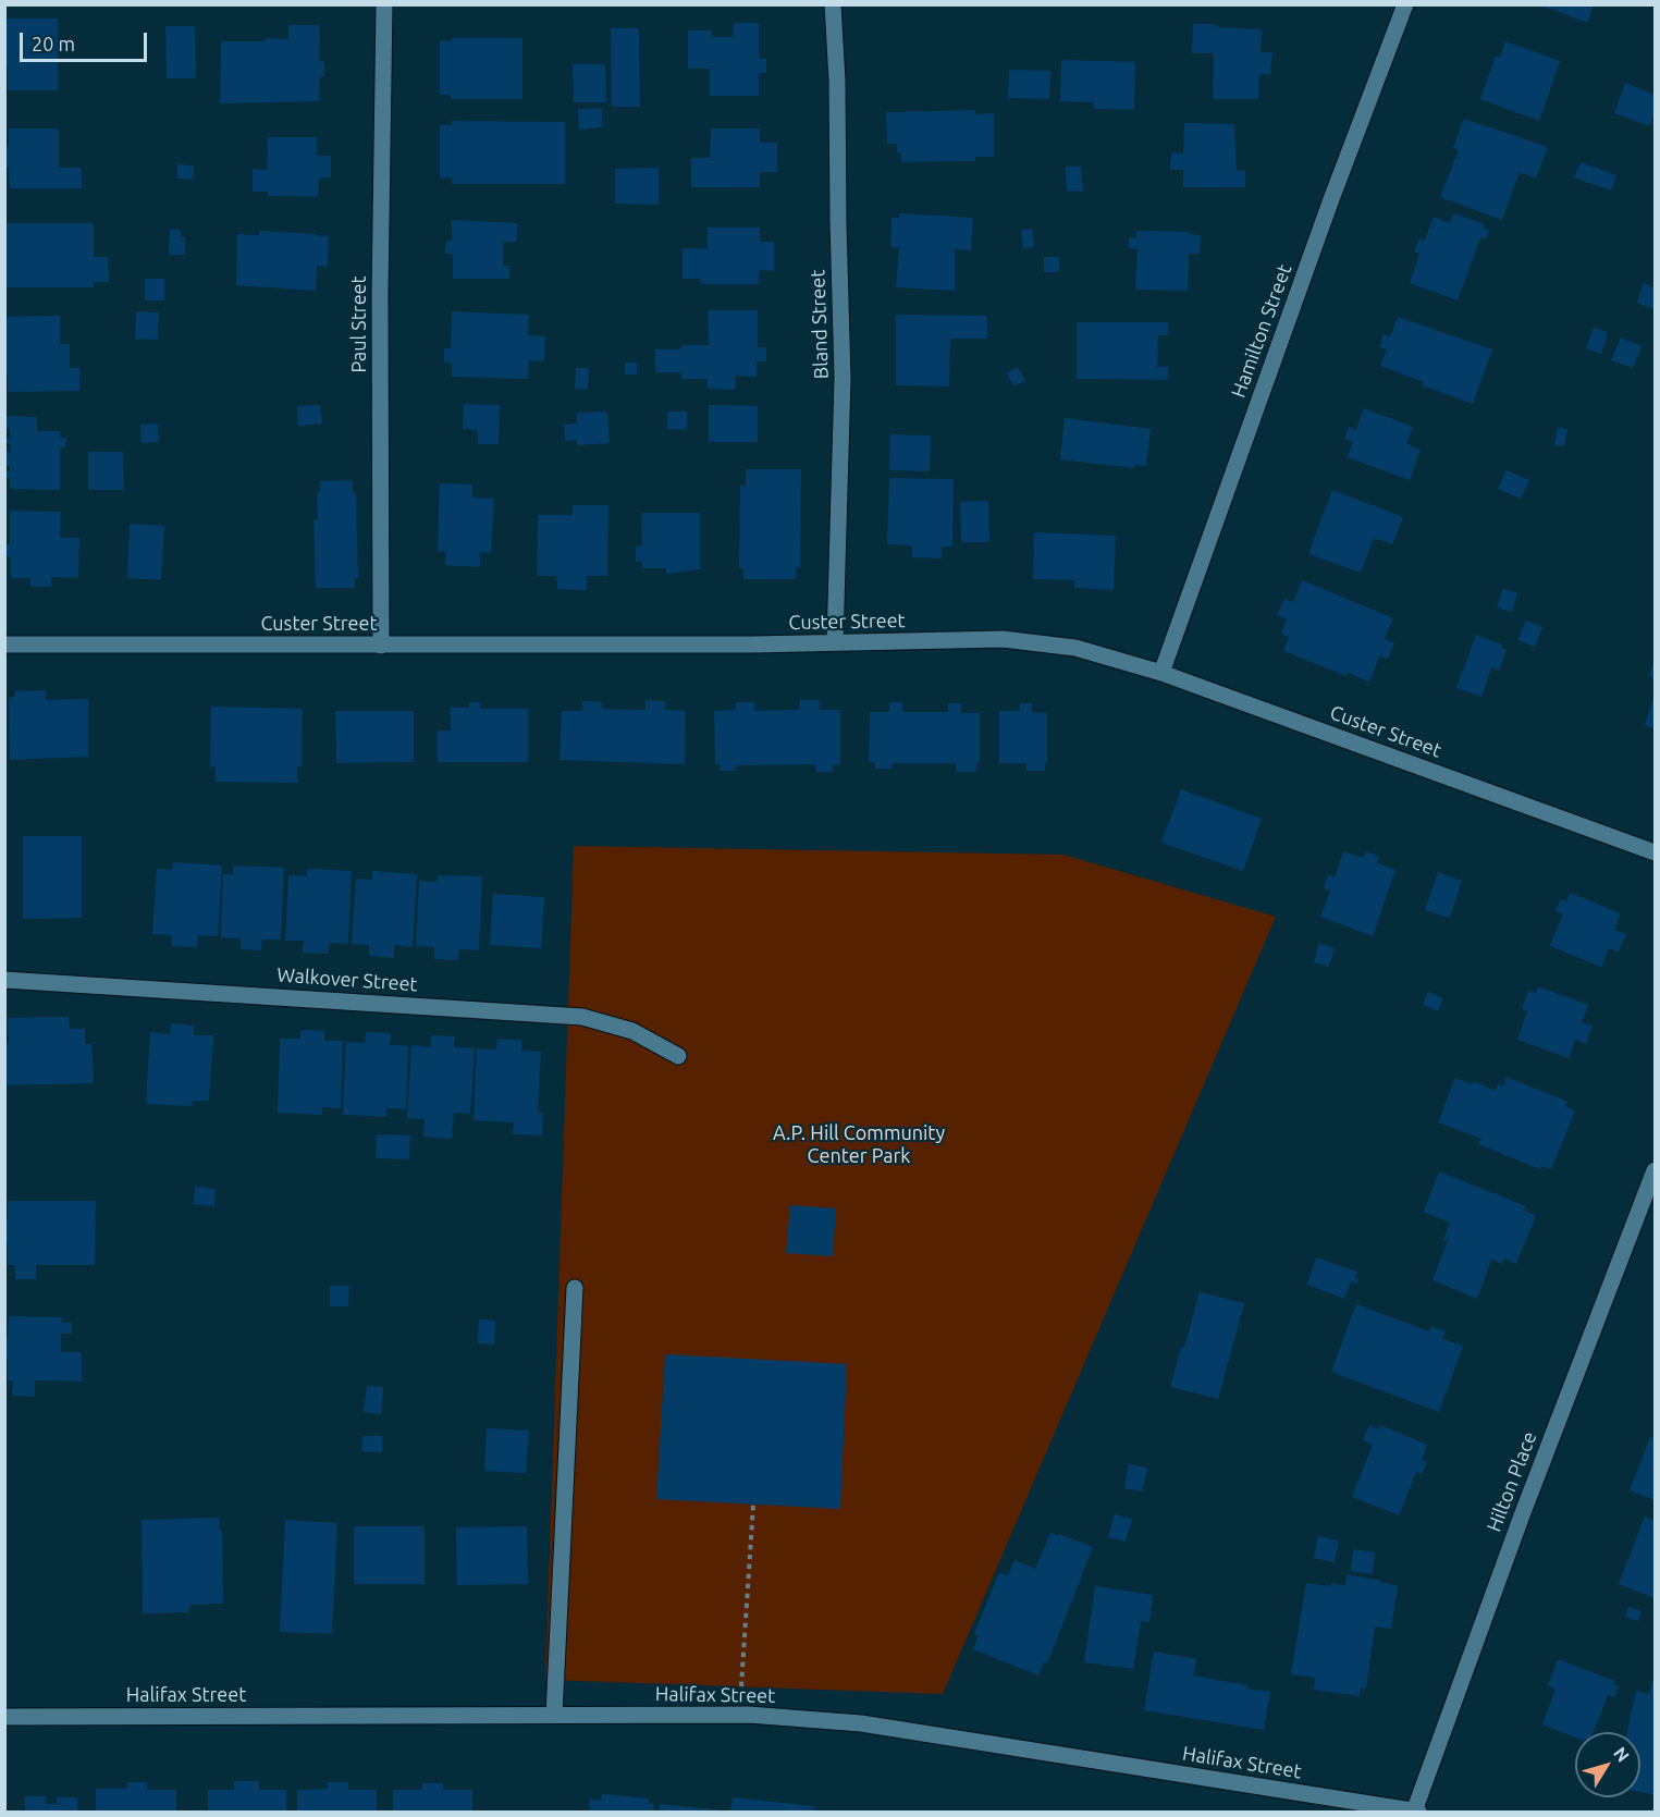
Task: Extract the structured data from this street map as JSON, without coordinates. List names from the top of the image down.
{
  "streets": {
    "street": [
      "Paul Street",
      "Bland Street",
      "Hamilton Street",
      "Custer Street",
      "Walkover Street",
      "Hilton Place",
      "Halifax Street"
    ]
  },
  "crossings": [
    ["Paul Street", "Custer Street"],
    ["Bland Street", "Custer Street"],
    ["Hamilton Street", "Custer Street"],
    ["Hilton Place", "Halifax Street"]
  ],
  "parks": ["A.P. Hill Community Center Park"],
  "scale_bar": "20 m",
  "north": "top right"
}
